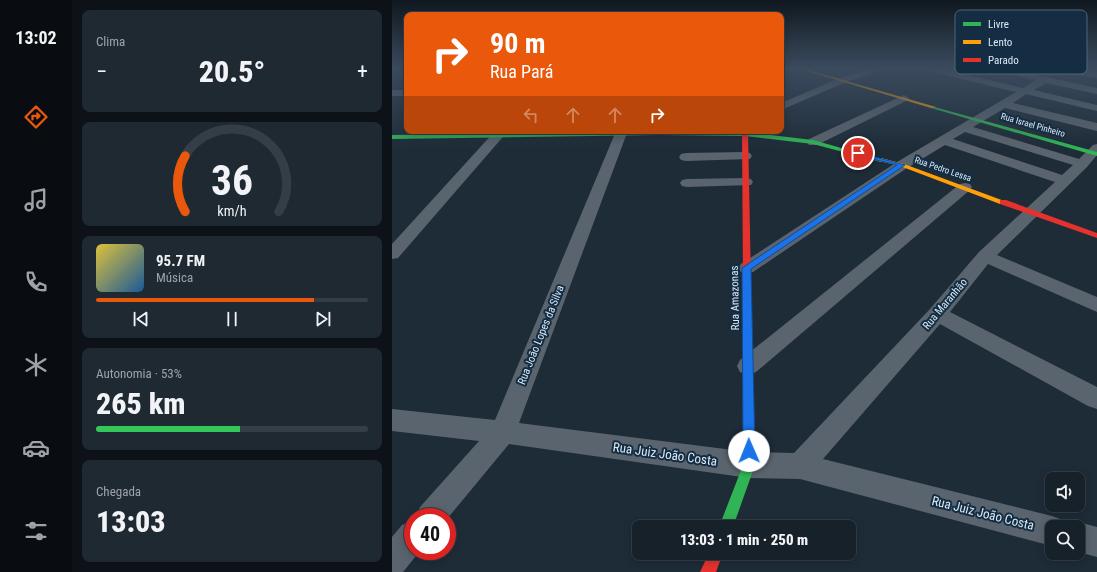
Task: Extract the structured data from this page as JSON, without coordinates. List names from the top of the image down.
{
  "streets": {
    "street": [
      "Rua Israel Pinheiro",
      "Rua Pedro Lessa",
      "Rua Amazonas",
      "Rua Maranhão",
      "Rua João Lopes da Silva",
      "Rua Juiz João Costa"
    ]
  },
  "crossings": [
    ["Rua Israel Pinheiro", "Rua Maranhão"],
    ["Rua Pedro Lessa", "Rua Maranhão"],
    ["Rua Amazonas", "Rua Juiz João Costa"],
    ["Rua Maranhão", "Rua Juiz João Costa"],
    ["Rua João Lopes da Silva", "Rua Juiz João Costa"]
  ],
  "legend": ["Livre", "Lento", "Parado"],
  "page": {
    "tabs": "13:02",
    "tile": [
      "Clima",
      ["Autonomia · 53%", "265 km"],
      ["Chegada", "13:03"]
    ],
    "turn": ["90 m", "Rua Pará"],
    "heat": ["−", "20.5°", "+"],
    "song": ["95.7 FM", "Música"],
    "limit": "40",
    "trip": "13:03 · 1 min · 250 m",
    "gauge": ["36", "km/h"]
  }
}
